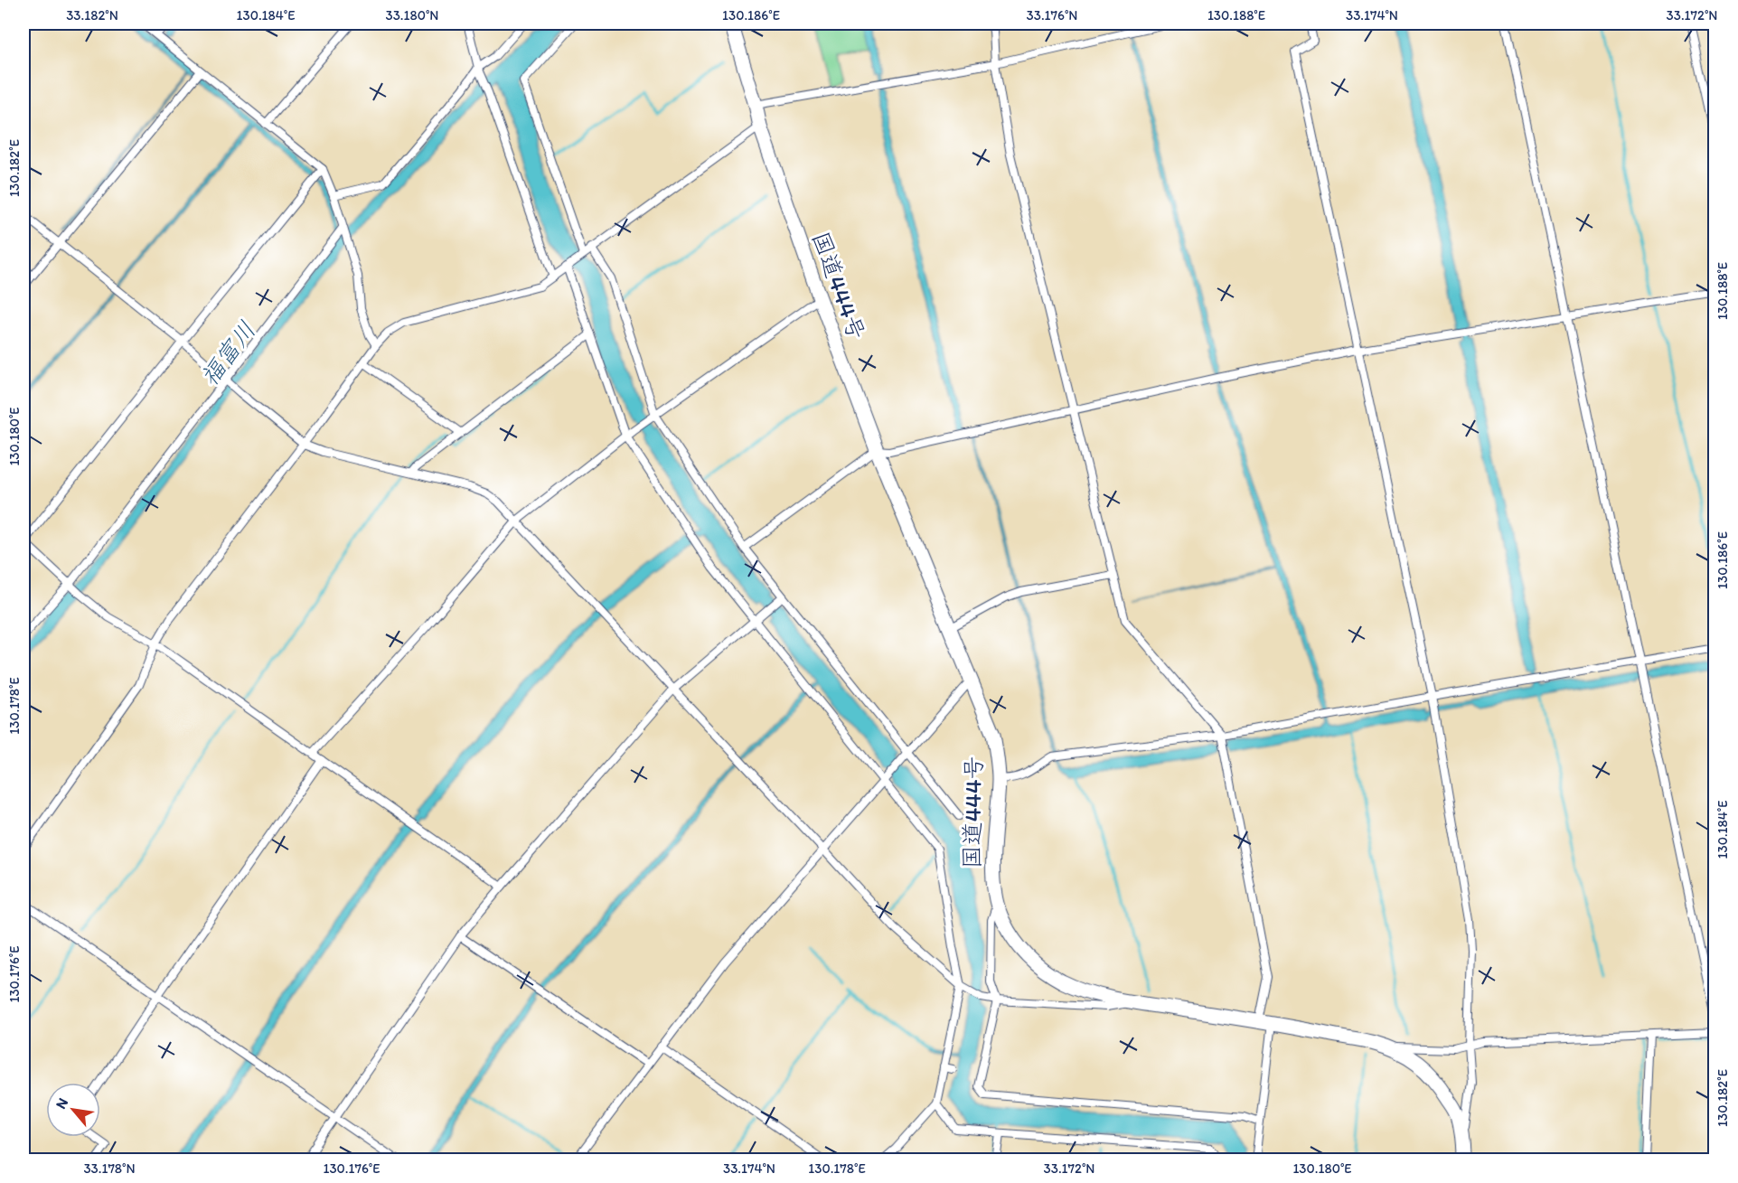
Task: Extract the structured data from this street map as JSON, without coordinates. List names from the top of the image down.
{
  "streets": {
    "highway": ["国道444号"]
  },
  "water": ["福富川"],
  "north": "top left",
  "coordinates": [
    "33.182°N",
    "130.184°E",
    "33.180°N",
    "130.186°E",
    "33.176°N",
    "130.188°E",
    "33.174°N",
    "33.172°N",
    "130.182°E",
    "130.180°E",
    "130.178°E",
    "130.176°E",
    "33.178°N"
  ]
}
